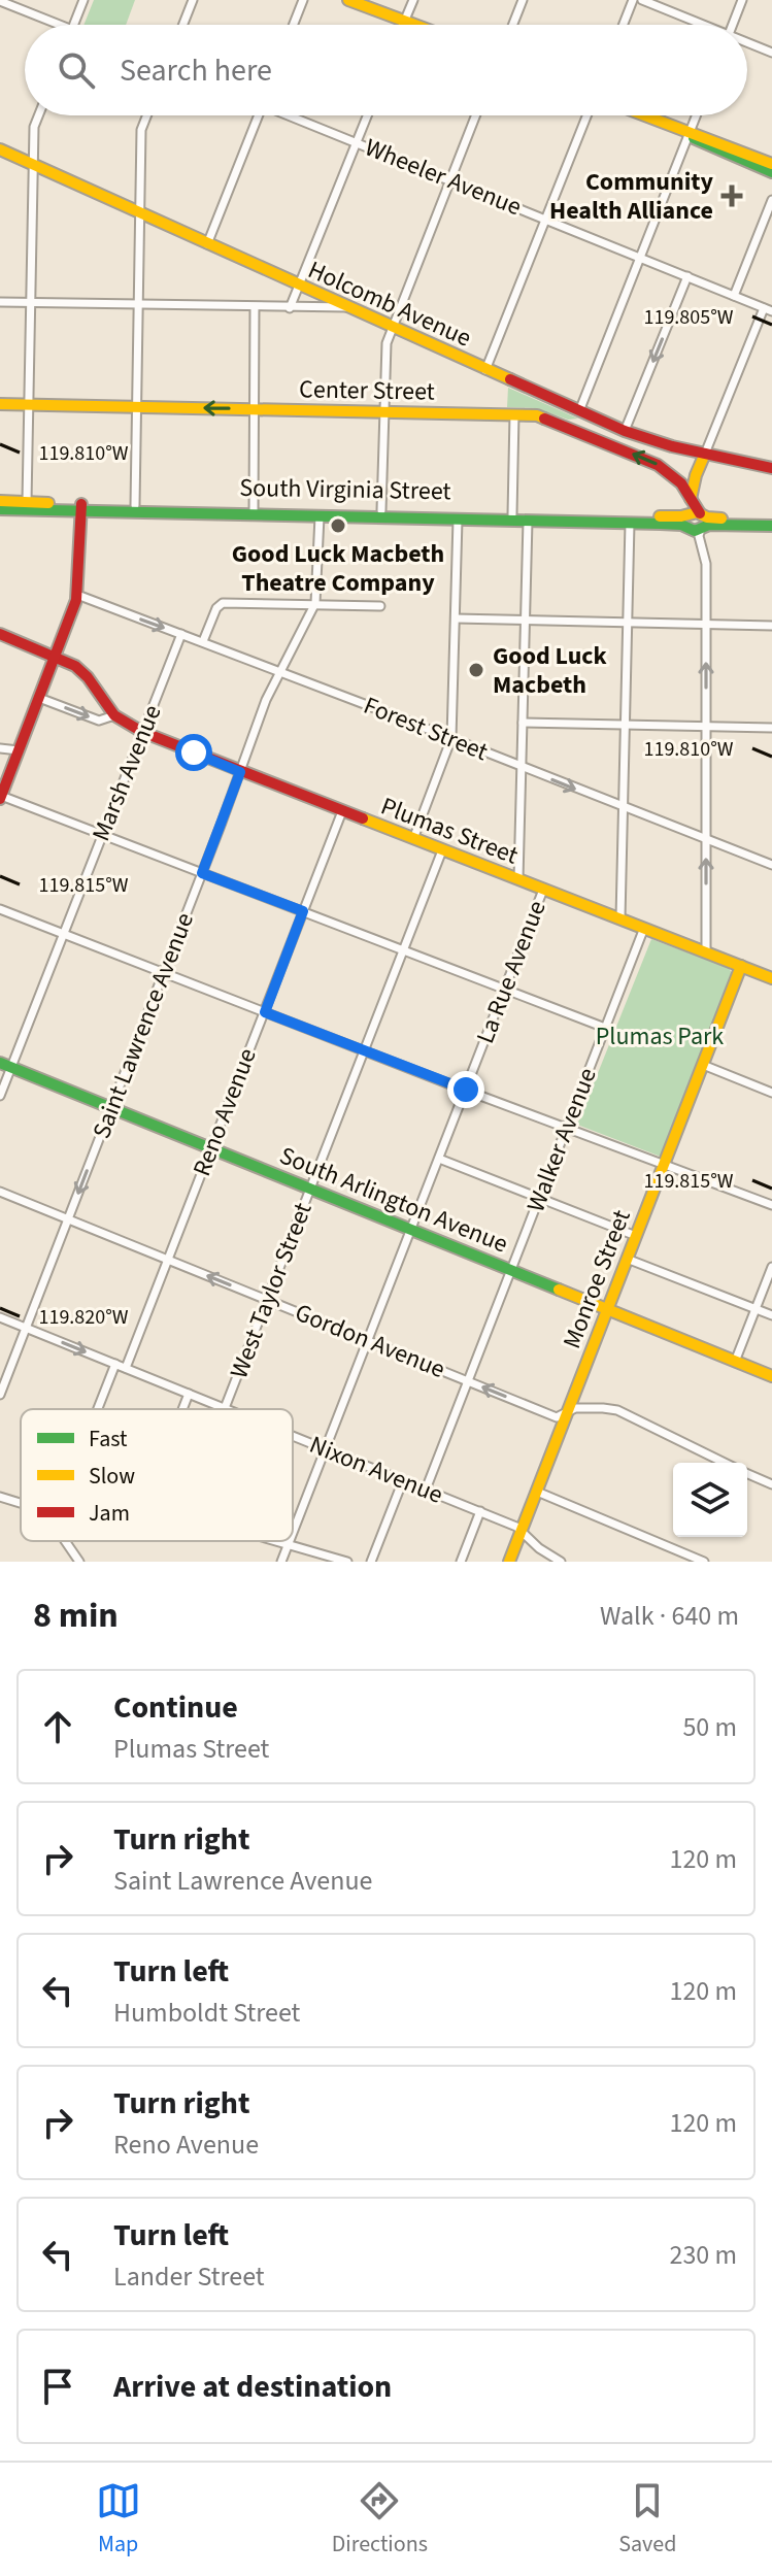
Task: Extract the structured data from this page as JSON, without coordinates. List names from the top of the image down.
{
  "streets": {
    "main road": [
      "Holcomb Avenue",
      "Center Street",
      "South Virginia Street",
      "Plumas Street",
      "South Arlington Avenue",
      "Monroe Street"
    ],
    "street": [
      "Wheeler Avenue",
      "Forest Street",
      "Marsh Avenue",
      "La Rue Avenue",
      "Saint Lawrence Avenue",
      "Reno Avenue",
      "Walker Avenue",
      "West Taylor Street",
      "Gordon Avenue",
      "Nixon Avenue"
    ]
  },
  "crossings": [
    ["Center Street", "South Virginia Street"],
    ["South Virginia Street", "La Rue Avenue"],
    ["South Virginia Street", "Saint Lawrence Avenue"],
    ["Forest Street", "Marsh Avenue"],
    ["Forest Street", "La Rue Avenue"],
    ["Forest Street", "Saint Lawrence Avenue"],
    ["Marsh Avenue", "Plumas Street"],
    ["Marsh Avenue", "South Arlington Avenue"],
    ["Plumas Street", "La Rue Avenue"],
    ["Plumas Street", "Saint Lawrence Avenue"],
    ["Plumas Street", "Reno Avenue"],
    ["Plumas Street", "Walker Avenue"],
    ["Plumas Street", "Monroe Street"],
    ["Plumas Street", "West Taylor Street"],
    ["La Rue Avenue", "South Arlington Avenue"],
    ["La Rue Avenue", "Gordon Avenue"],
    ["La Rue Avenue", "Nixon Avenue"],
    ["Saint Lawrence Avenue", "South Arlington Avenue"],
    ["Saint Lawrence Avenue", "Gordon Avenue"],
    ["Saint Lawrence Avenue", "Nixon Avenue"],
    ["Reno Avenue", "South Arlington Avenue"],
    ["Reno Avenue", "Gordon Avenue"],
    ["Reno Avenue", "Nixon Avenue"],
    ["Walker Avenue", "South Arlington Avenue"],
    ["Walker Avenue", "Gordon Avenue"],
    ["Walker Avenue", "Nixon Avenue"],
    ["South Arlington Avenue", "Monroe Street"],
    ["South Arlington Avenue", "West Taylor Street"],
    ["Monroe Street", "Gordon Avenue"],
    ["Monroe Street", "Nixon Avenue"],
    ["West Taylor Street", "Gordon Avenue"],
    ["West Taylor Street", "Nixon Avenue"]
  ],
  "one_way": ["Center Street"],
  "parks": ["Plumas Park"],
  "places": {
    "health": ["Community Health Alliance"],
    "other": ["Good Luck Macbeth Theatre Company", "Good Luck Macbeth"]
  },
  "legend": ["Fast", "Slow", "Jam"],
  "page": {
    "search": "Search here",
    "heading": ["8 min", "Walk · 640 m"],
    "list": [
      ["Continue", "Plumas Street", "50 m"],
      ["Turn right", "Saint Lawrence Avenue", "120 m"],
      ["Turn left", "Humboldt Street", "120 m"],
      ["Turn right", "Reno Avenue", "120 m"],
      ["Turn left", "Lander Street", "230 m"],
      "Arrive at destination"
    ],
    "nav": ["Map", "Directions", "Saved"]
  },
  "coordinates": [
    "119.805°W",
    "119.810°W",
    "119.815°W",
    "119.820°W"
  ]
}
